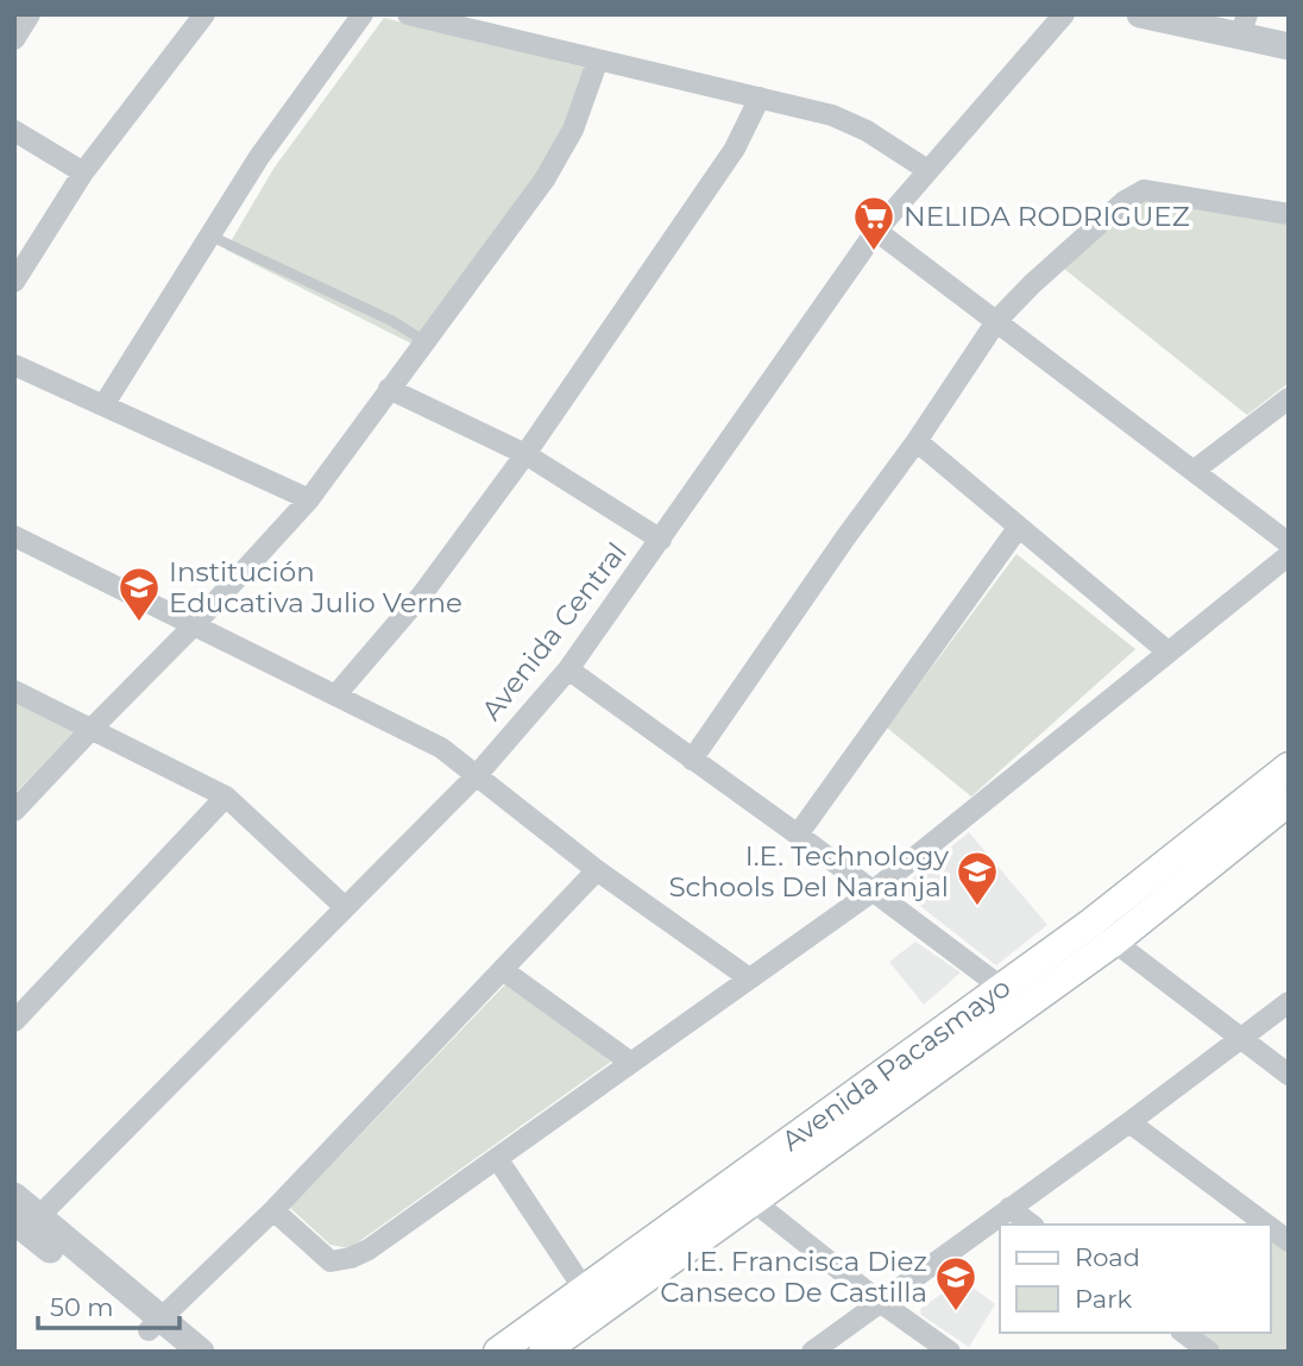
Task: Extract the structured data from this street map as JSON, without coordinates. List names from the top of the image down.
{
  "streets": {
    "main road": ["Avenida Pacasmayo"],
    "street": ["Avenida Central"]
  },
  "places": {
    "supermarket": ["NELIDA RODRIGUEZ"],
    "school or university": ["Institución Educativa Julio Verne", "I.E. Technology Schools Del Naranjal", "I.E. Francisca Diez Canseco De Castilla"]
  },
  "legend": ["Road", "Park"],
  "scale_bar": "50 m"
}
